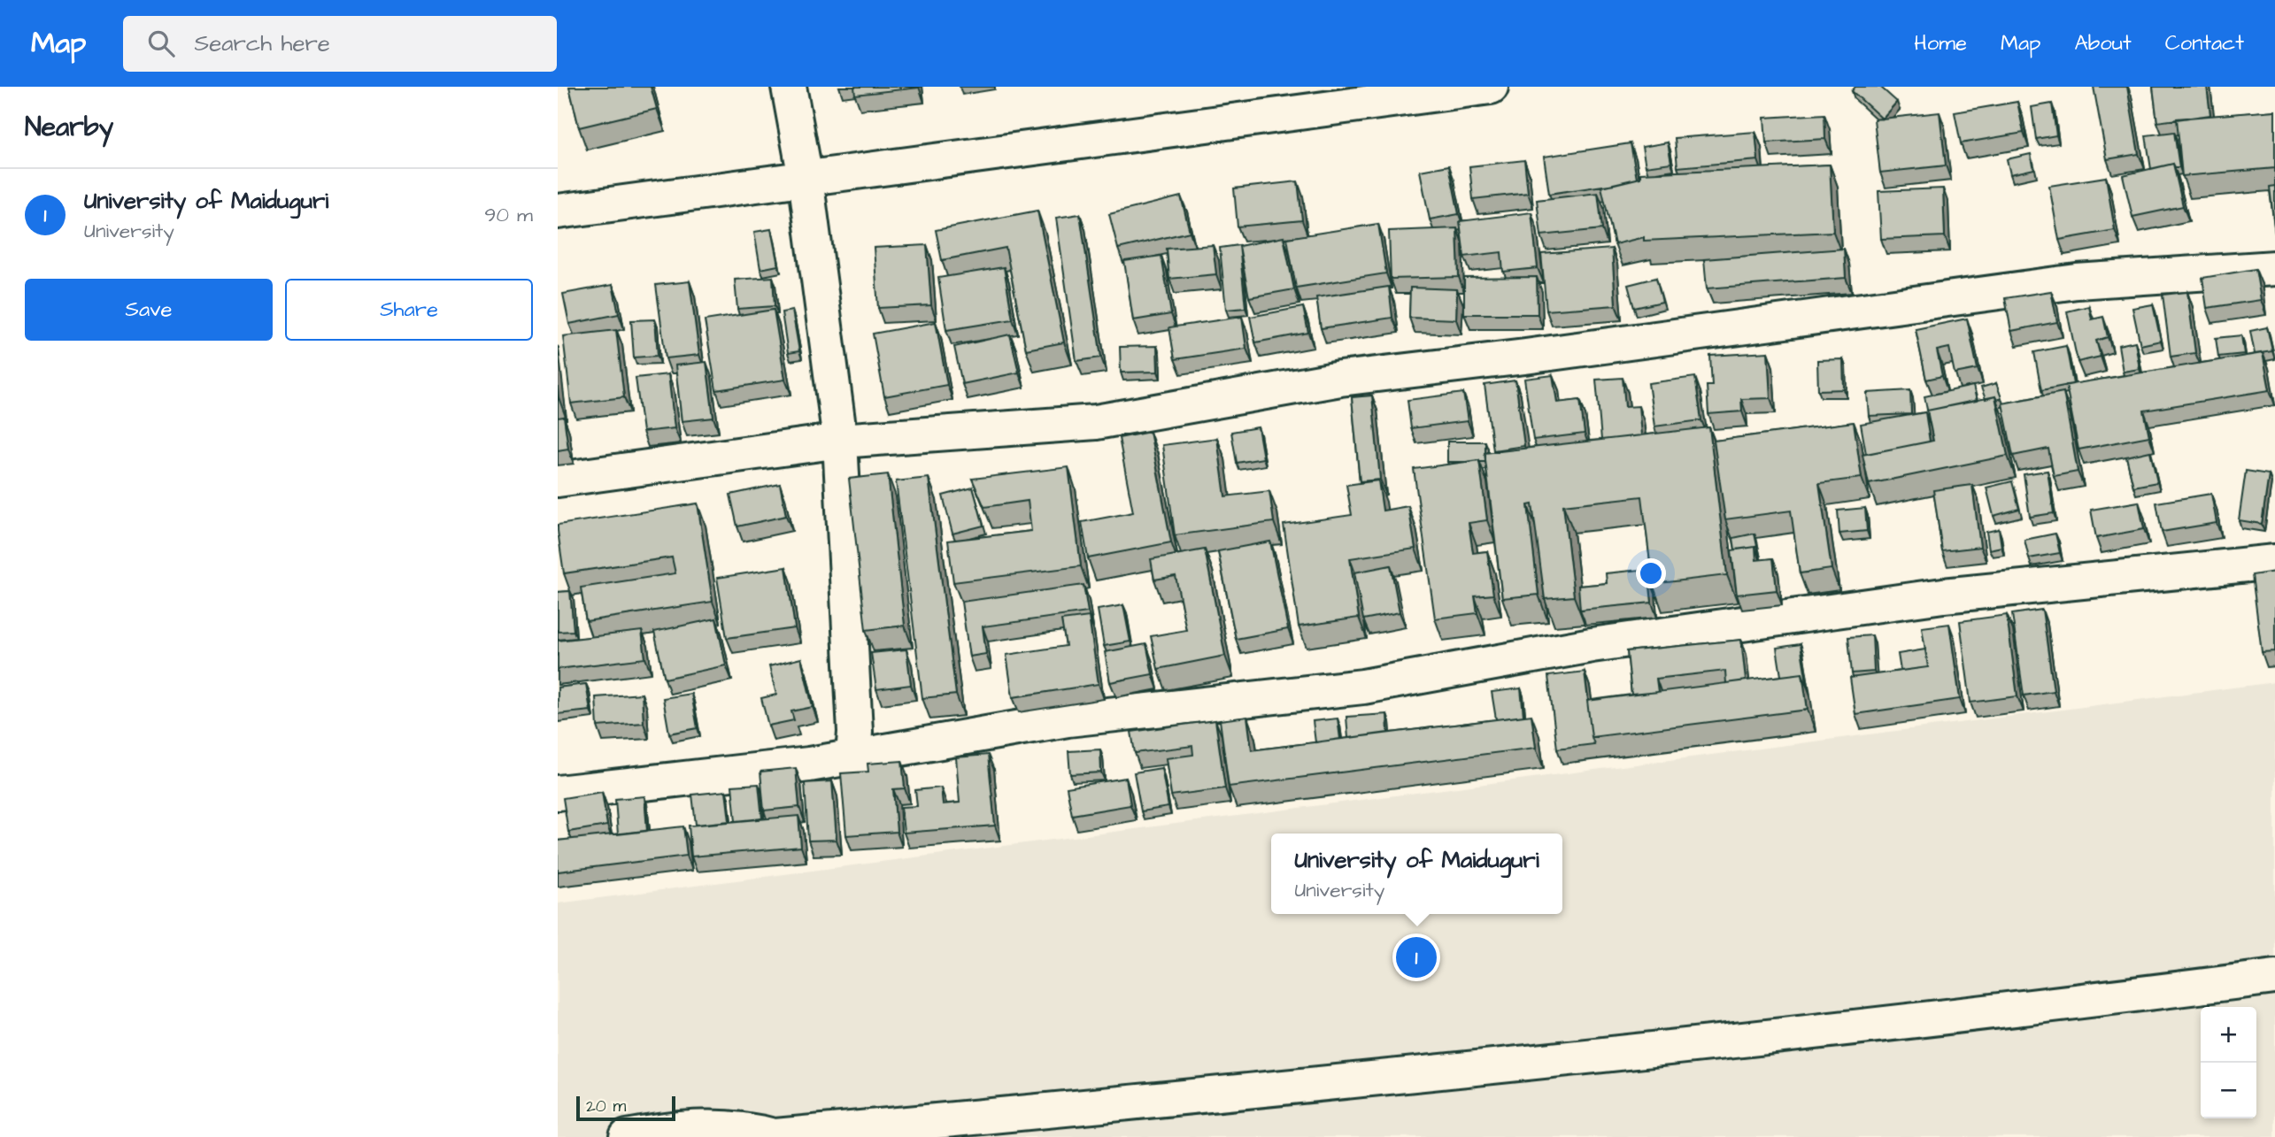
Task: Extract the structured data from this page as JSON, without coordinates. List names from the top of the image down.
{
  "scale_bar": "20 m",
  "page": {
    "header": "Map",
    "search": "Search here",
    "nav": [
      "Home",
      "Map",
      "About",
      "Contact"
    ],
    "heading": "Nearby",
    "list": [
      {
        "mark": "1",
        "name": "University of Maiduguri",
        "note": "University",
        "value": "90 m"
      }
    ],
    "buttons": ["Save", "Share"],
    "popup": ["University of Maiduguri", "University"],
    "pins": "1",
    "map_buttons": ["+", "−"],
    "scale": "20 m"
  }
}
